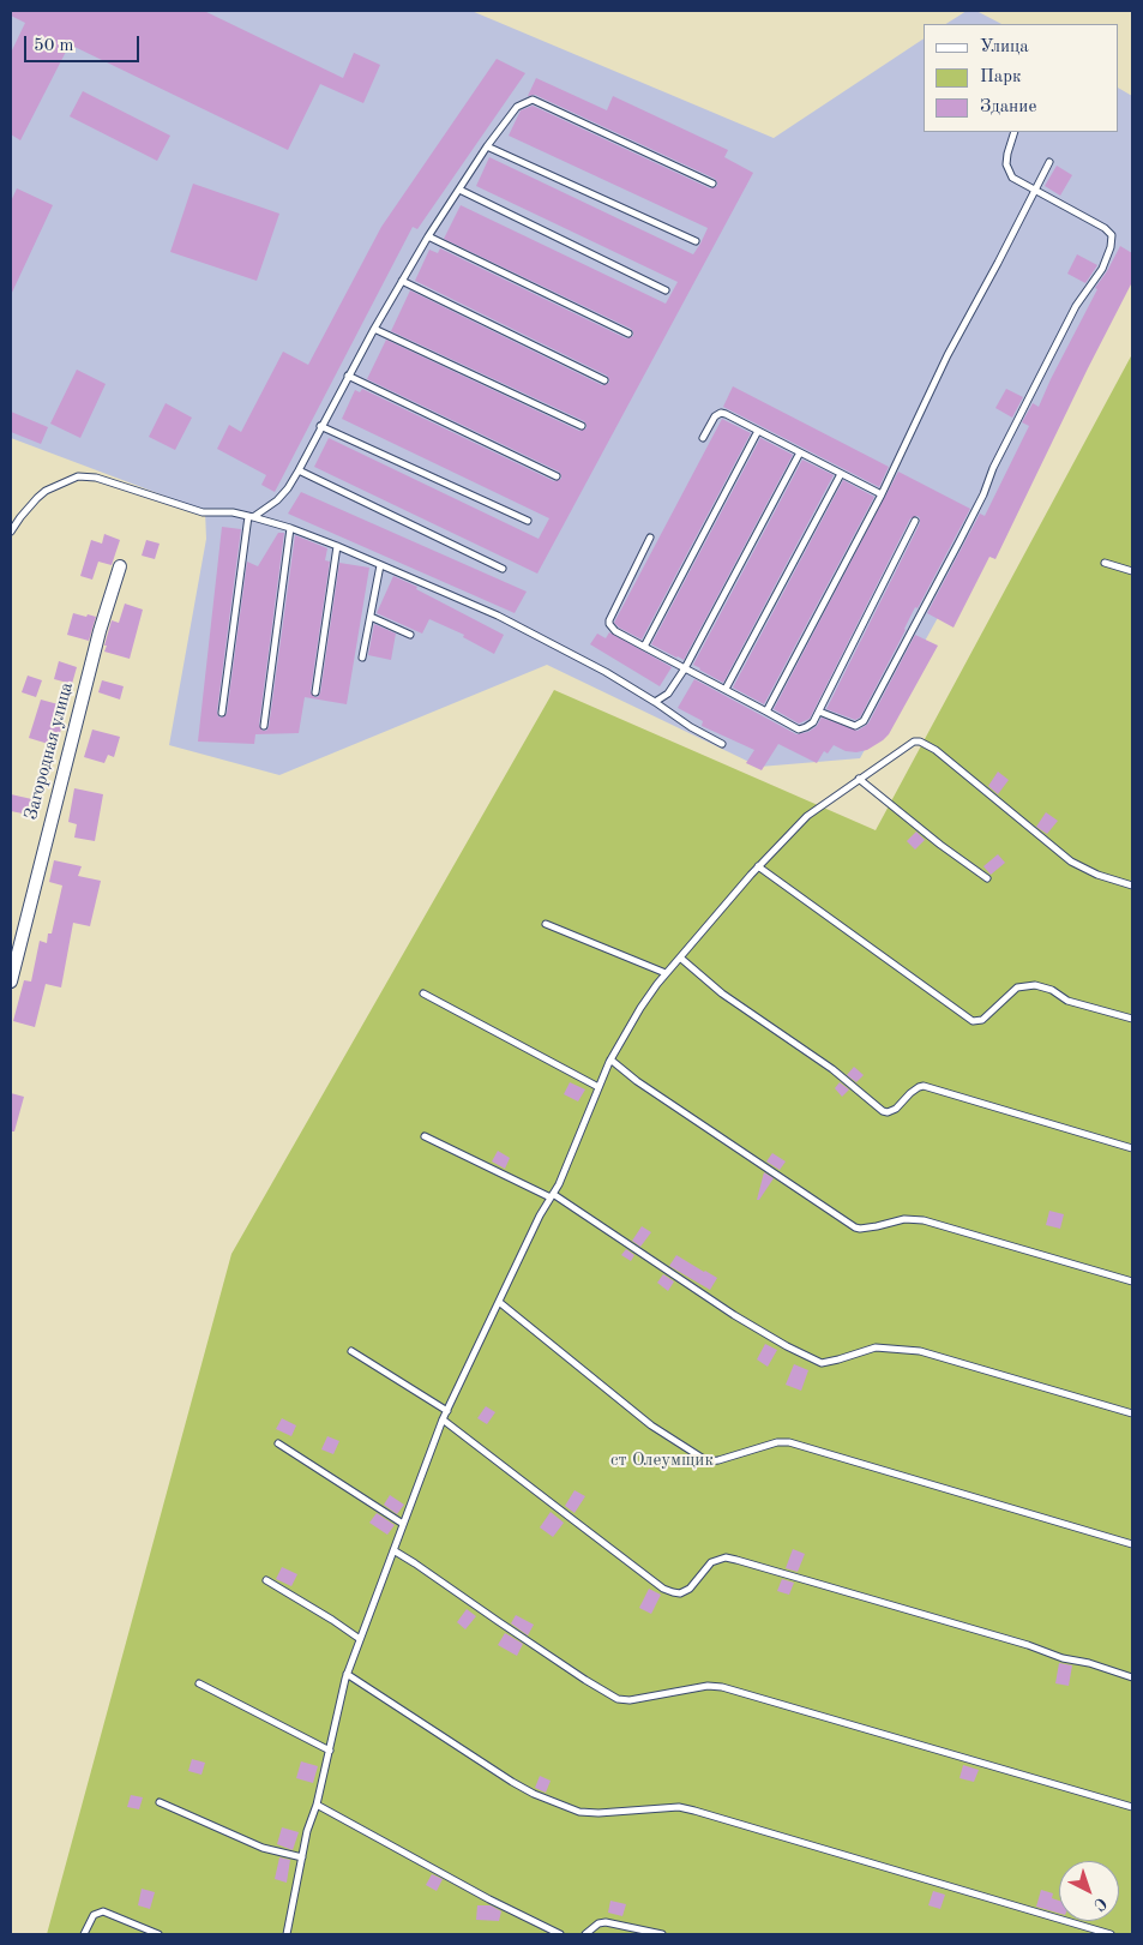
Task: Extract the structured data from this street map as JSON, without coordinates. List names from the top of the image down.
{
  "streets": {
    "street": ["Загородная улица"]
  },
  "parks": ["ст Олеумщик"],
  "legend": ["Улица", "Парк", "Здание"],
  "scale_bar": "50 m",
  "north": "bottom right"
}
